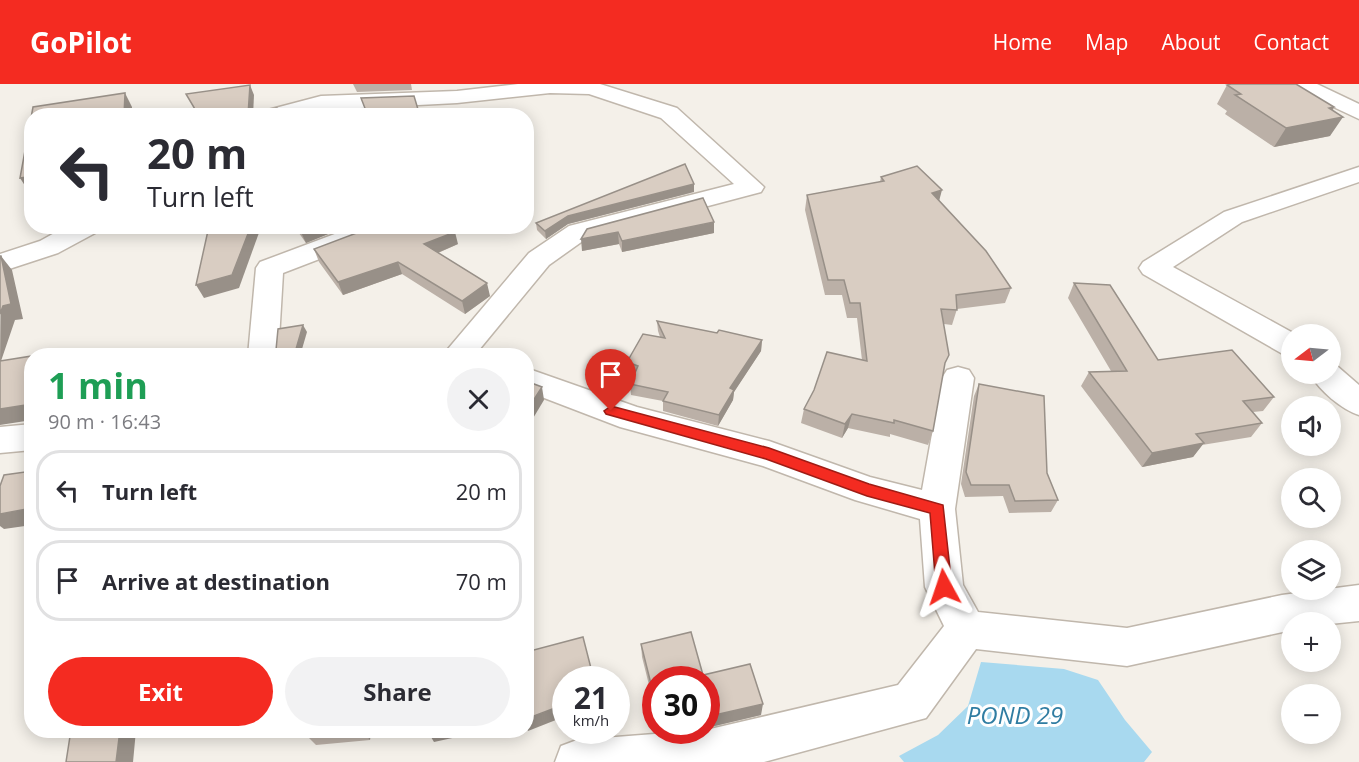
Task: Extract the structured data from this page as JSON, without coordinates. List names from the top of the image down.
{
  "water": ["POND 29"],
  "north": "left",
  "page": {
    "header": "GoPilot",
    "nav": [
      "Home",
      "Map",
      "About",
      "Contact"
    ],
    "turn": ["20 m", "Turn left"],
    "map_buttons": ["+", "−"],
    "heading": ["1 min", "90 m · 16:43"],
    "list": [
      {
        "name": "Turn left",
        "value": "20 m"
      },
      {
        "name": "Arrive at destination",
        "value": "70 m"
      }
    ],
    "buttons": ["Exit", "Share"],
    "speed": "21 km/h",
    "limit": "30"
  }
}
